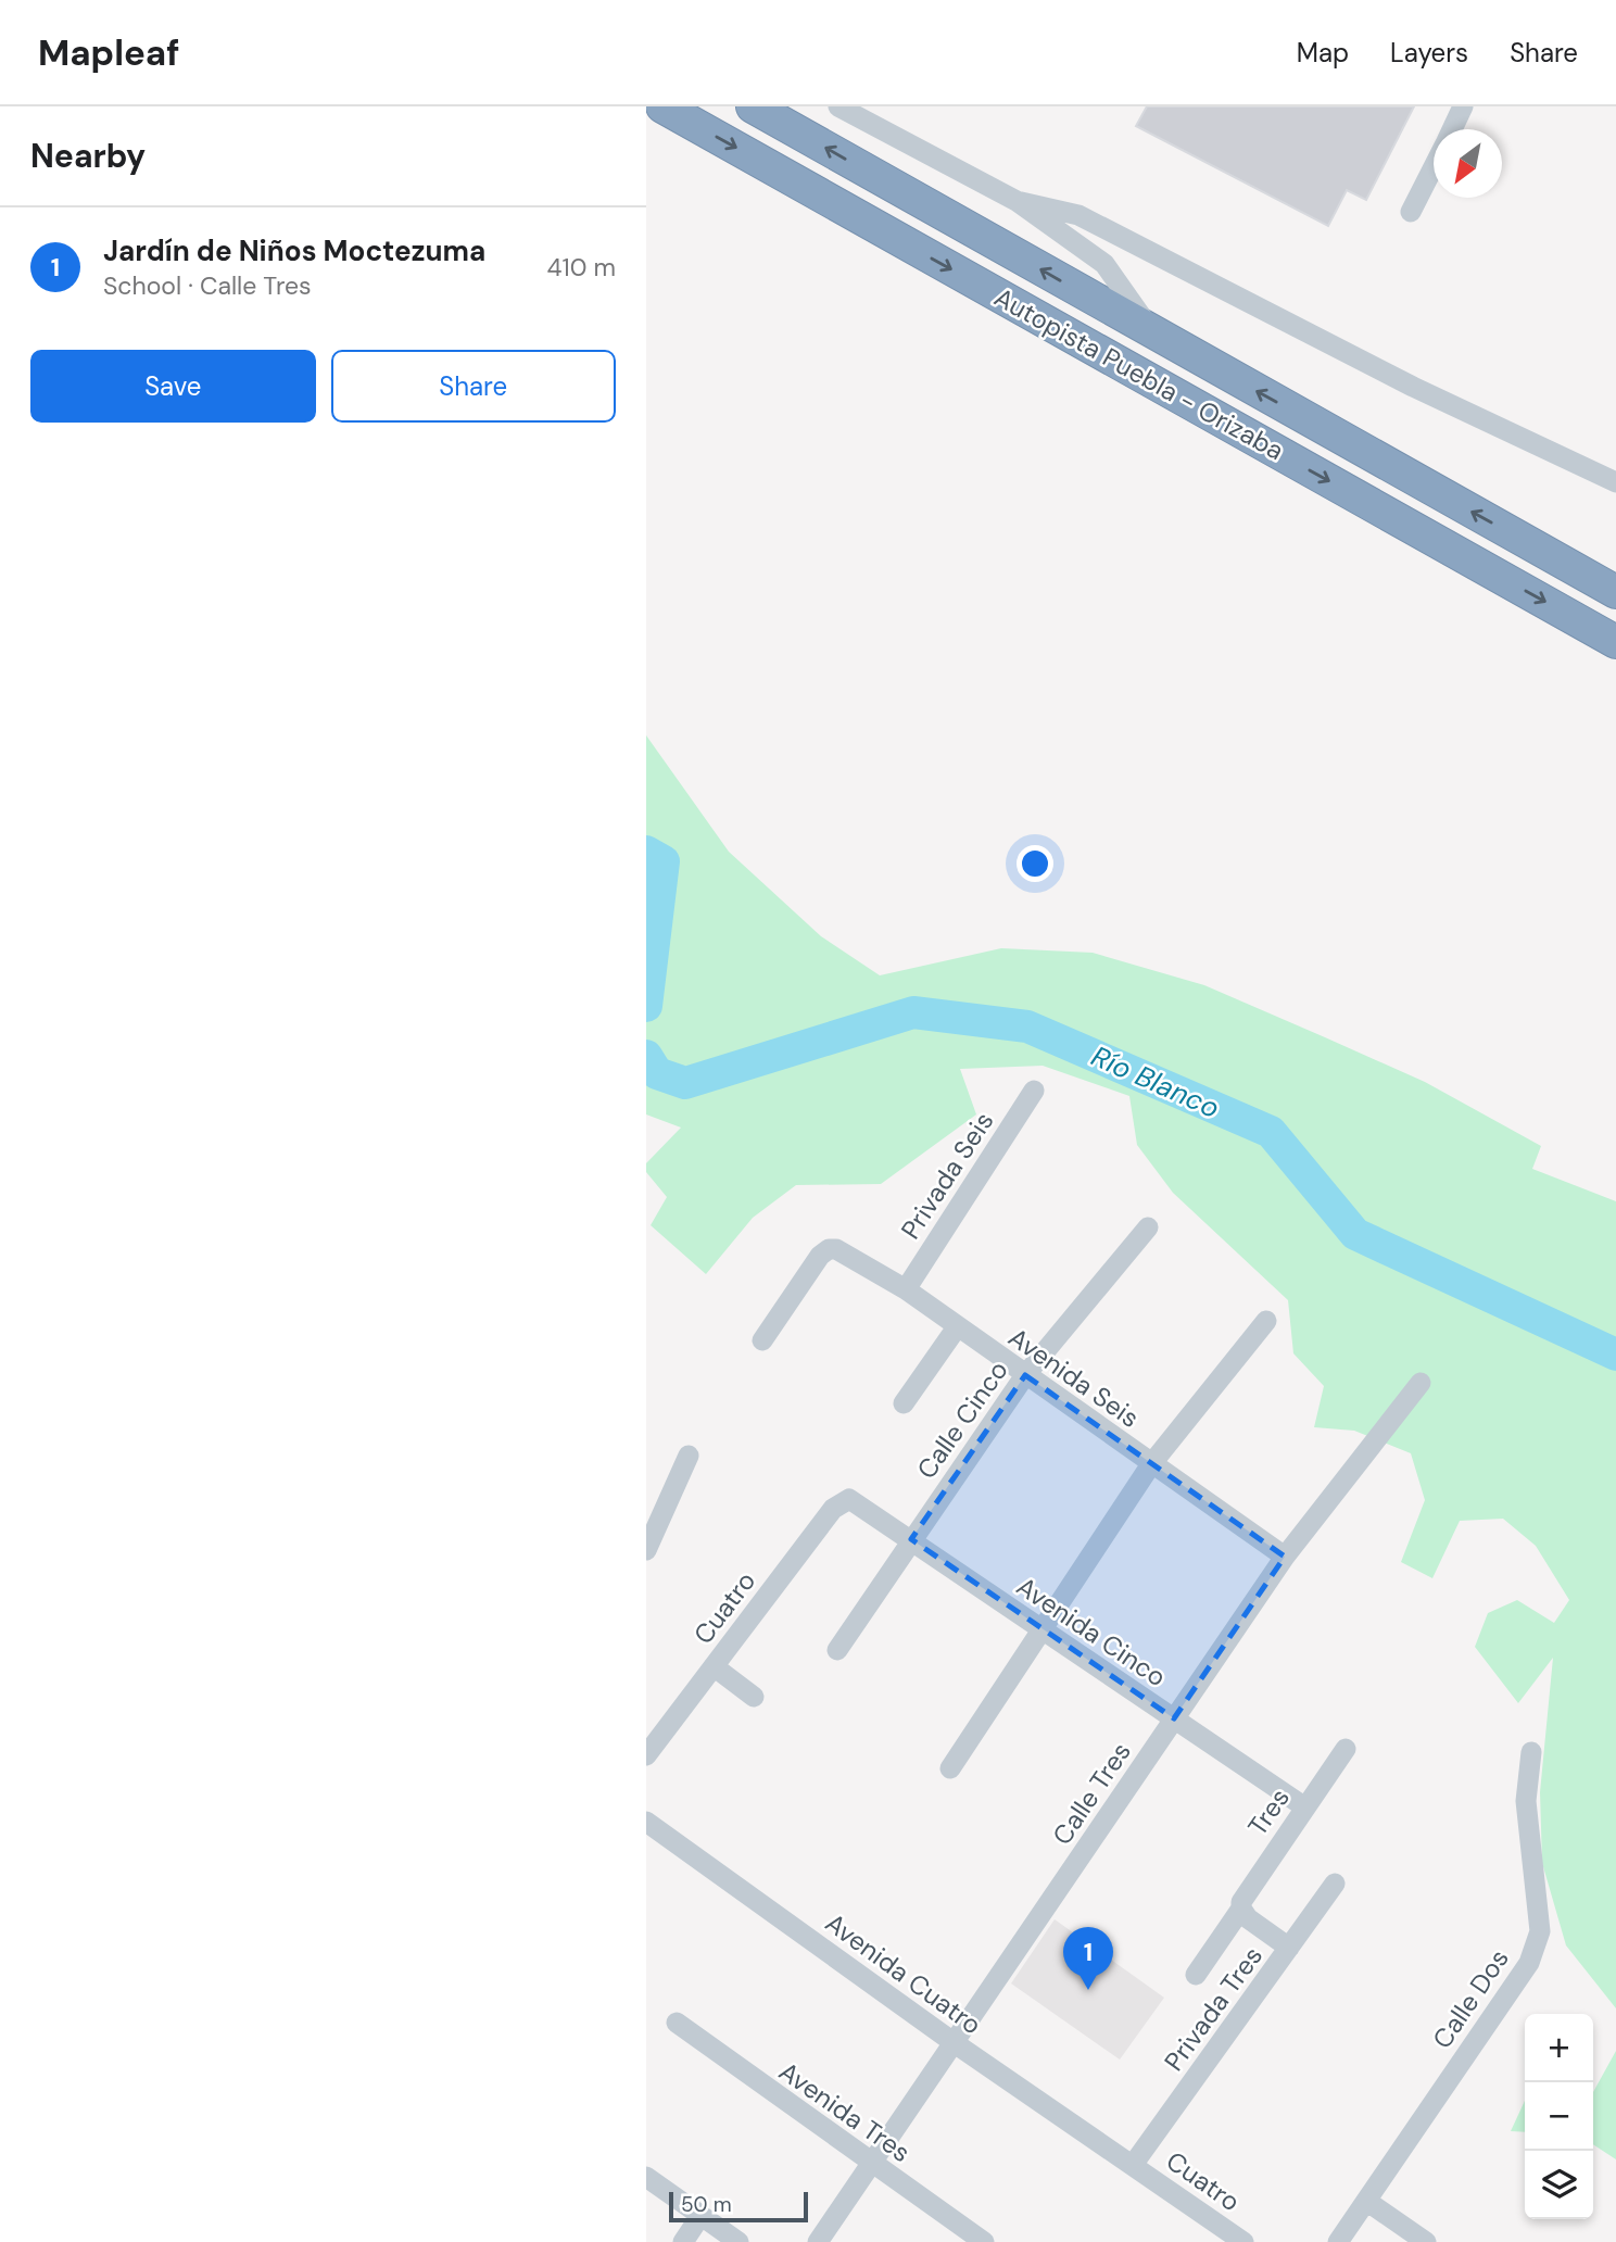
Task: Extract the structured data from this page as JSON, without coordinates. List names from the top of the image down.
{
  "streets": {
    "highway": ["Autopista Puebla - Orizaba"],
    "street": [
      "Privada Seis",
      "Avenida Seis",
      "Calle Cinco",
      "Cuatro",
      "Avenida Cinco",
      "Calle Tres",
      "Tres",
      "Avenida Cuatro",
      "Calle Dos",
      "Privada Tres",
      "Avenida Tres"
    ]
  },
  "crossings": [
    ["Privada Seis", "Avenida Seis"],
    ["Avenida Seis", "Calle Cinco"],
    ["Avenida Seis", "Calle Tres"],
    ["Calle Cinco", "Avenida Cinco"],
    ["Cuatro", "Avenida Cinco"],
    ["Cuatro", "Avenida Cuatro"],
    ["Cuatro", "Privada Tres"],
    ["Avenida Cinco", "Calle Tres"],
    ["Avenida Cinco", "Tres"],
    ["Calle Tres", "Avenida Cuatro"],
    ["Calle Tres", "Avenida Tres"],
    ["Avenida Cuatro", "Privada Tres"]
  ],
  "water": ["Río Blanco"],
  "scale_bar": "50 m",
  "north": "bottom left",
  "page": {
    "header": "Mapleaf",
    "nav": ["Map", "Layers", "Share"],
    "heading": "Nearby",
    "list": [
      {
        "mark": "1",
        "name": "Jardín de Niños Moctezuma",
        "note": "School · Calle Tres",
        "value": "410 m"
      }
    ],
    "buttons": ["Save", "Share"],
    "pins": "1",
    "map_buttons": ["+", "−"],
    "scale": "50 m"
  }
}
